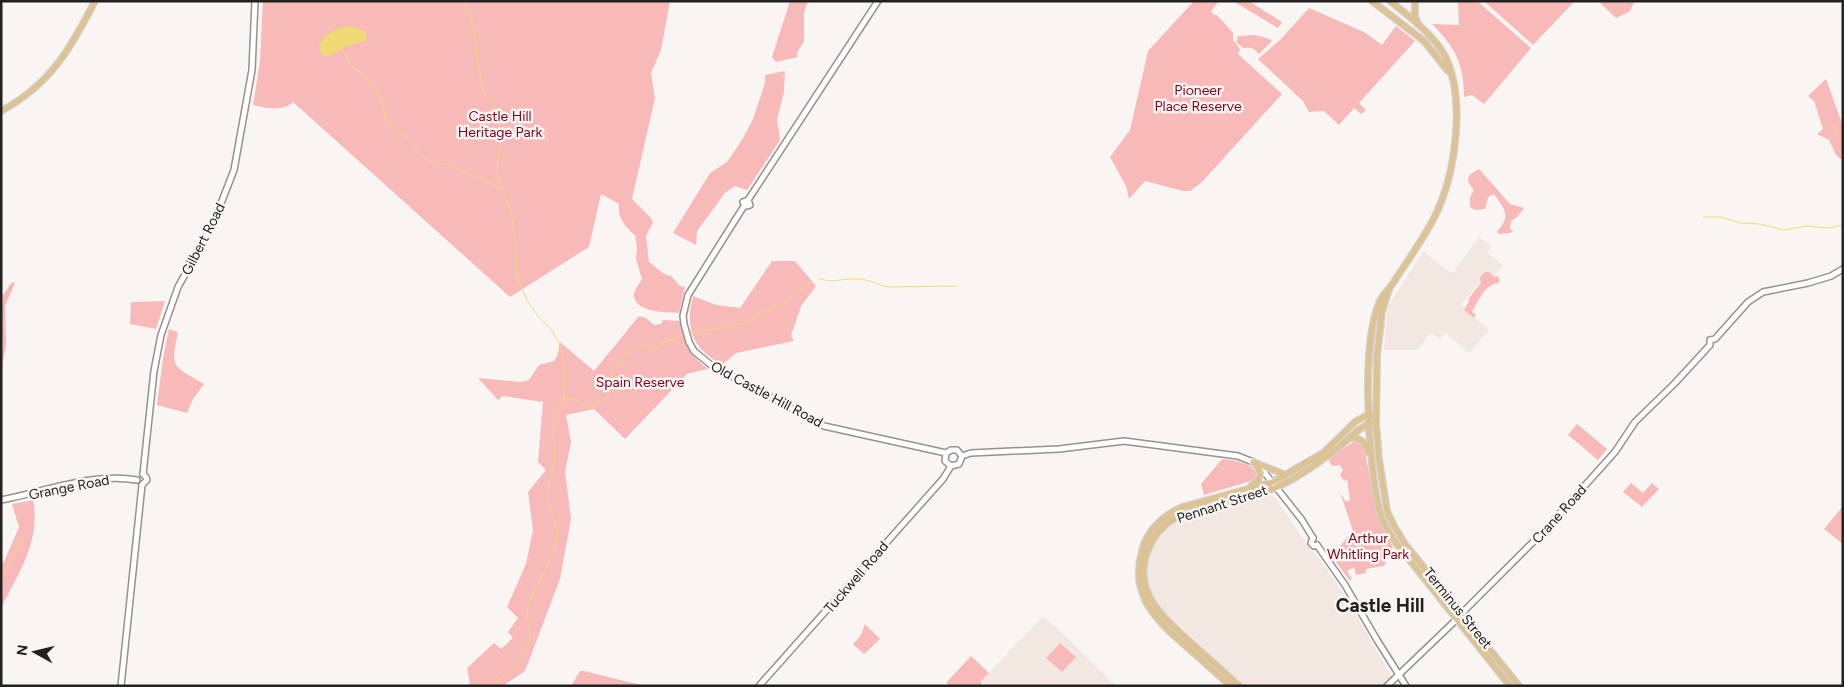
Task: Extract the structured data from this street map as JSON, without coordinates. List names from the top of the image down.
{
  "streets": {
    "main road": ["Pennant Street", "Crane Road", "Terminus Street"],
    "street": [
      "Gilbert Road",
      "Old Castle Hill Road",
      "Grange Road",
      "Tuckwell Road"
    ]
  },
  "crossings": [
    ["Gilbert Road", "Grange Road"],
    ["Old Castle Hill Road", "Tuckwell Road"],
    ["Crane Road", "Terminus Street"]
  ],
  "districts": ["Castle Hill"],
  "parks": [
    "Pioneer Place Reserve",
    "Castle Hill Heritage Park",
    "Spain Reserve",
    "Arthur Whitling Park"
  ],
  "north": "left"
}
